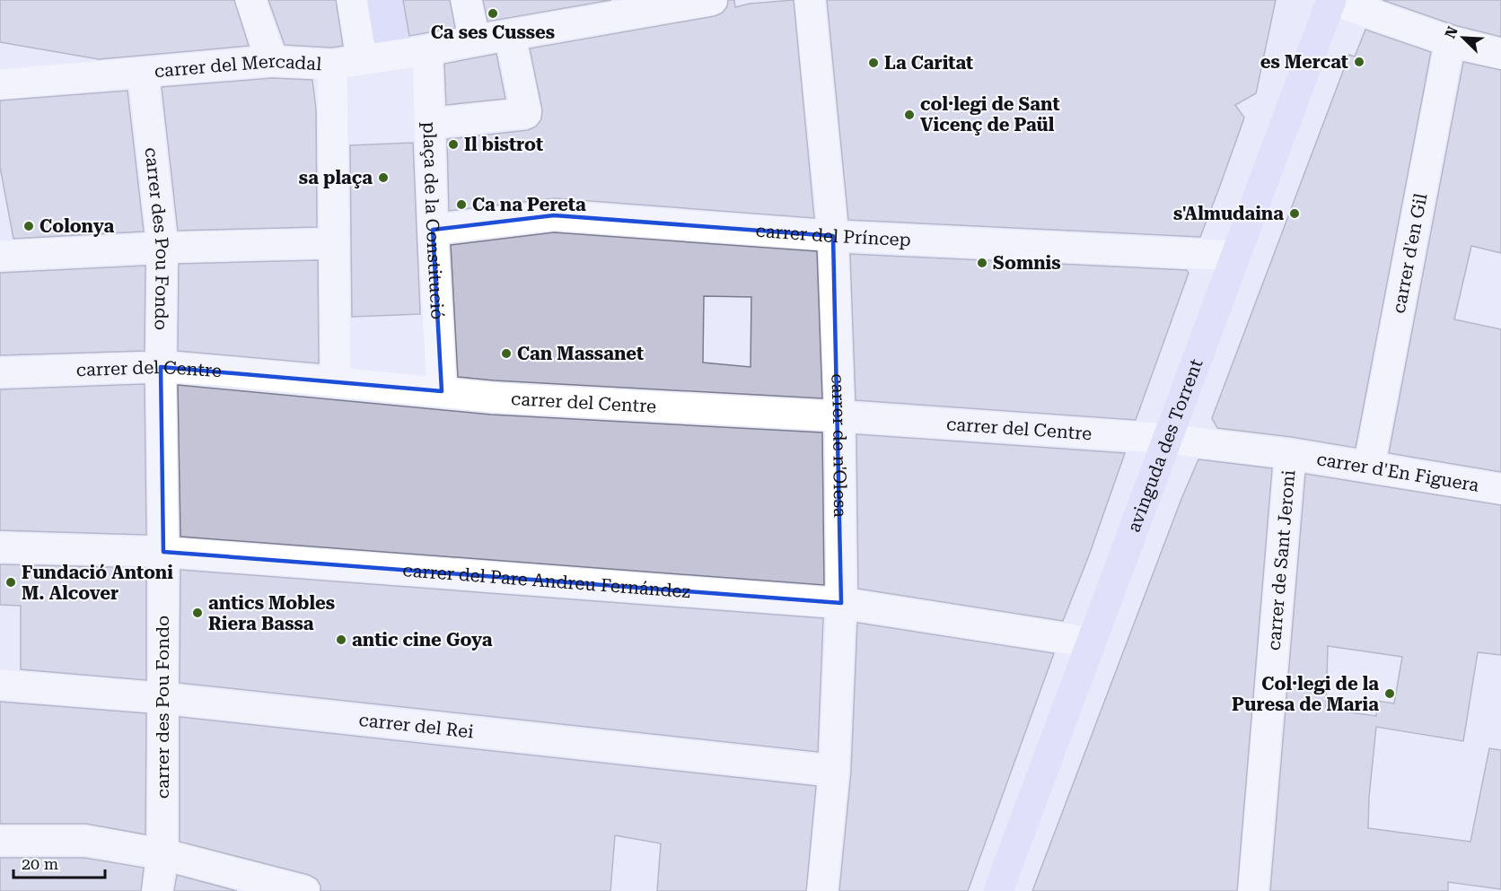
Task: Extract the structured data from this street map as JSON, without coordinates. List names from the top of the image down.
{
  "streets": {
    "main road": ["avinguda des Torrent"],
    "street": [
      "carrer del Mercadal",
      "plaça de la Constitució",
      "carrer del Príncep",
      "carrer des Pou Fondo",
      "carrer d'en Gil",
      "carrer del Centre",
      "carrer de n'Olesa",
      "carrer d'En Figuera",
      "carrer de Sant Jeroni",
      "carrer del Pare Andreu Fernández",
      "carrer del Rei"
    ]
  },
  "crossings": [
    ["carrer del Mercadal", "plaça de la Constitució"],
    ["carrer del Mercadal", "carrer des Pou Fondo"],
    ["plaça de la Constitució", "carrer del Príncep"],
    ["plaça de la Constitució", "carrer del Centre"],
    ["carrer del Príncep", "carrer de n'Olesa"],
    ["carrer del Príncep", "avinguda des Torrent"],
    ["carrer des Pou Fondo", "carrer del Centre"],
    ["carrer des Pou Fondo", "carrer del Pare Andreu Fernández"],
    ["carrer des Pou Fondo", "carrer del Rei"],
    ["carrer d'en Gil", "carrer d'En Figuera"],
    ["carrer del Centre", "carrer de n'Olesa"],
    ["carrer del Centre", "avinguda des Torrent"],
    ["carrer del Centre", "carrer d'En Figuera"],
    ["carrer de n'Olesa", "carrer del Pare Andreu Fernández"],
    ["carrer de n'Olesa", "carrer del Rei"],
    ["avinguda des Torrent", "carrer d'En Figuera"],
    ["avinguda des Torrent", "carrer del Pare Andreu Fernández"],
    ["carrer d'En Figuera", "carrer de Sant Jeroni"]
  ],
  "places": [
    "Ca ses Cusses",
    "es Mercat",
    "La Caritat",
    "col·legi de Sant Vicenç de Paül",
    "Il bistrot",
    "sa plaça",
    "Ca na Pereta",
    "s'Almudaina",
    "Colonya",
    "Somnis",
    "Can Massanet",
    "Fundació Antoni M. Alcover",
    "antics Mobles Riera Bassa",
    "antic cine Goya",
    "Col·legi de la Puresa de Maria"
  ],
  "scale_bar": "20 m",
  "north": "top left"
}
